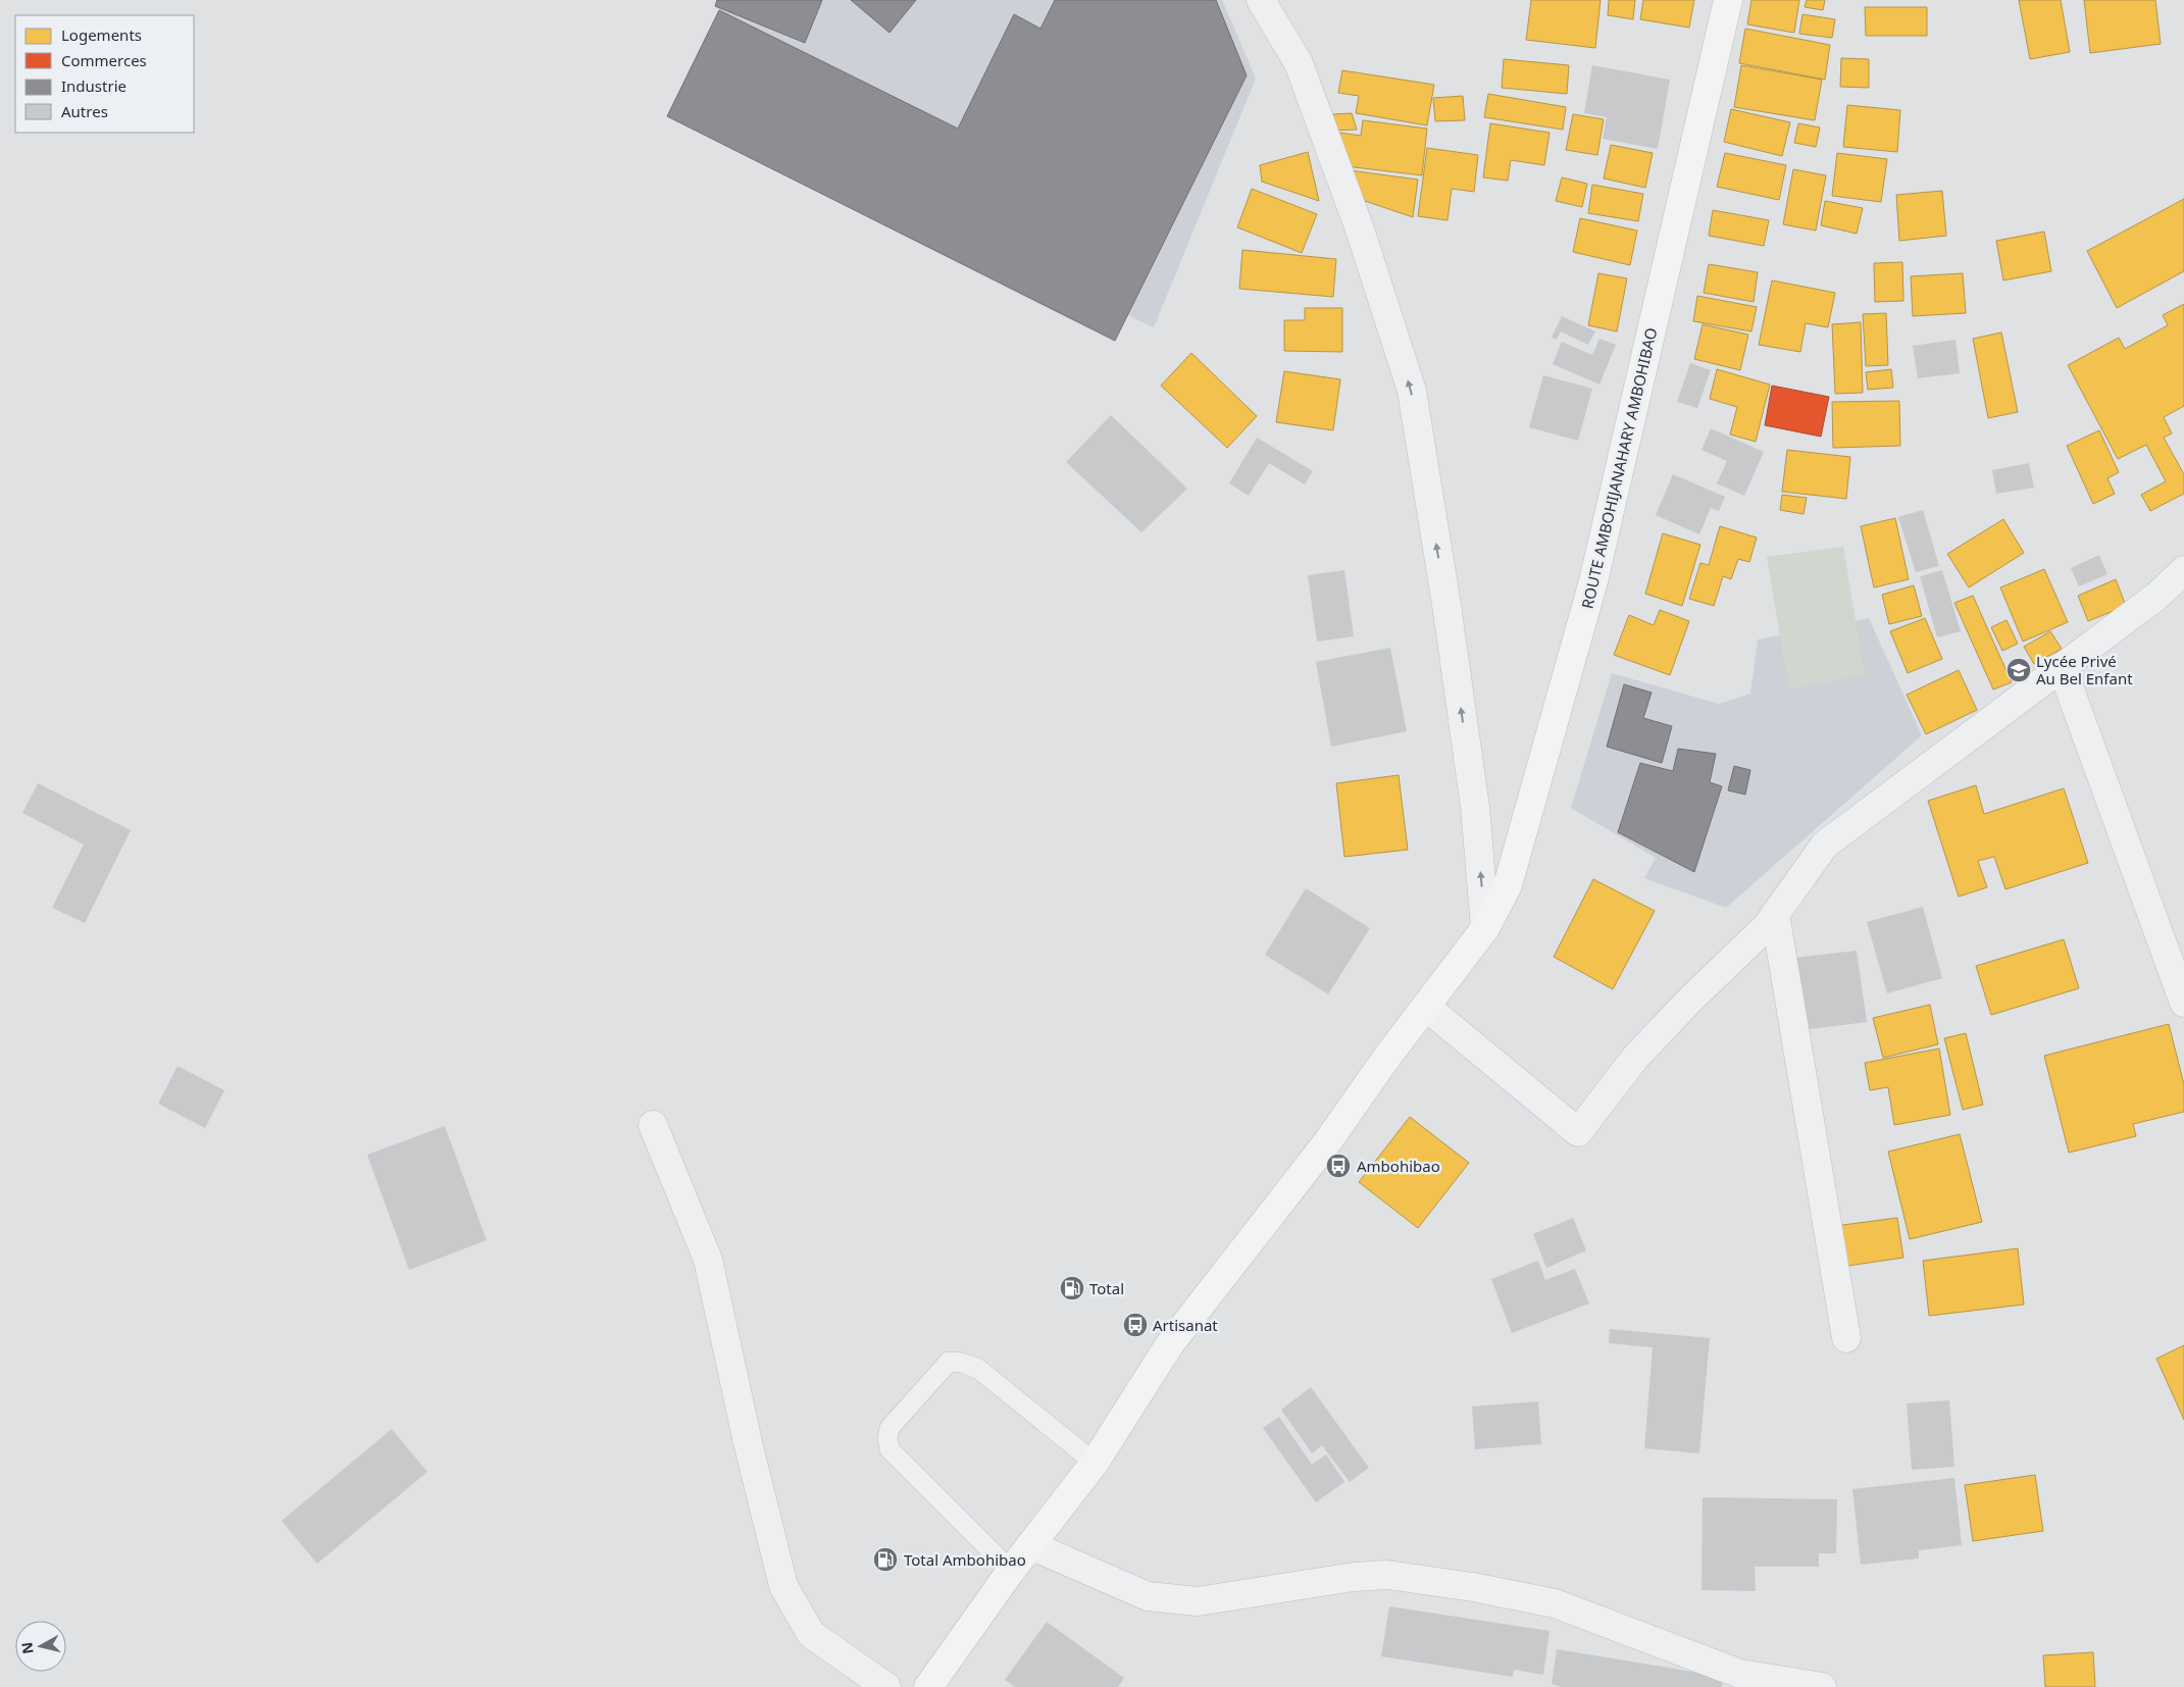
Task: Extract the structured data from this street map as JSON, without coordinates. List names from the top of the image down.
{
  "streets": {
    "main road": ["ROUTE AMBOHIJANAHARY AMBOHIBAO"]
  },
  "places": {
    "school or university": ["Lycée Privé Au Bel Enfant"],
    "bus stop": ["Ambohibao", "Artisanat"],
    "fuel station": ["Total", "Total Ambohibao"]
  },
  "legend": [
    "Logements",
    "Commerces",
    "Industrie",
    "Autres"
  ],
  "north": "left"
}
